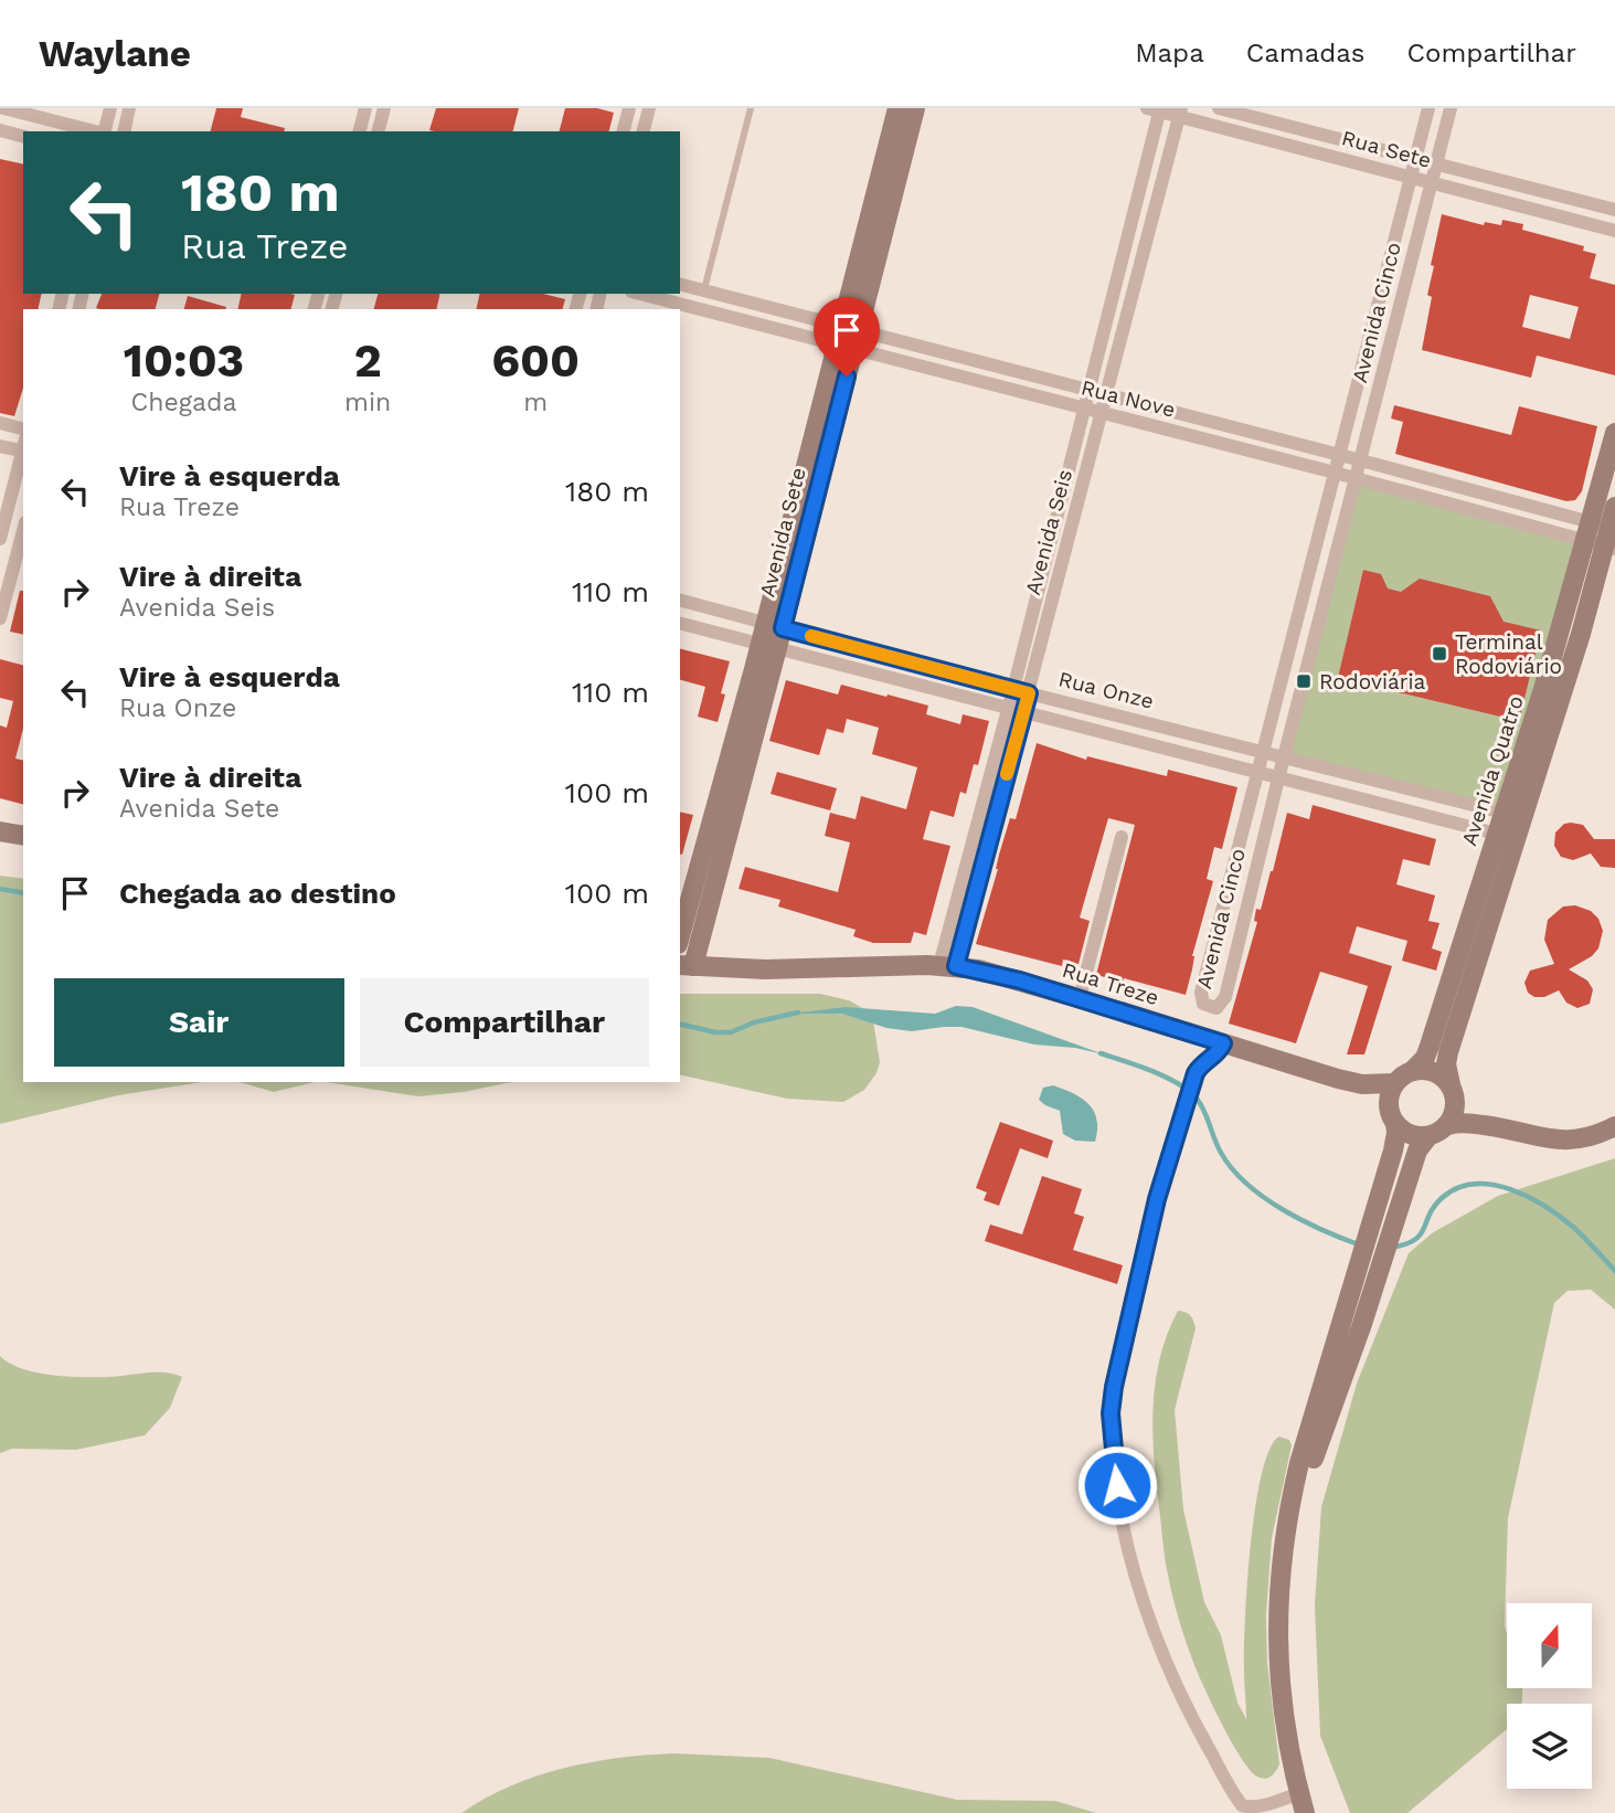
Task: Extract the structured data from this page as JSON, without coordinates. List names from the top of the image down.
{
  "streets": {
    "main road": ["Avenida Sete", "Avenida Quatro", "Rua Treze"],
    "street": [
      "Rua Sete",
      "Avenida Cinco",
      "Rua Nove",
      "Avenida Seis",
      "Rua Onze"
    ]
  },
  "crossings": [
    ["Rua Sete", "Avenida Cinco"],
    ["Rua Sete", "Avenida Seis"],
    ["Avenida Cinco", "Rua Nove"],
    ["Avenida Cinco", "Rua Onze"],
    ["Rua Nove", "Avenida Sete"],
    ["Rua Nove", "Avenida Seis"],
    ["Rua Nove", "Avenida Quatro"],
    ["Avenida Sete", "Rua Onze"],
    ["Avenida Sete", "Rua Treze"],
    ["Avenida Seis", "Rua Onze"],
    ["Avenida Seis", "Rua Treze"],
    ["Rua Onze", "Avenida Quatro"],
    ["Avenida Quatro", "Rua Treze"]
  ],
  "places": {
    "transit": ["Terminal Rodoviário", "Rodoviária"]
  },
  "north": "top",
  "page": {
    "header": "Waylane",
    "nav": ["Mapa", "Camadas", "Compartilhar"],
    "turn": ["180 m", "Rua Treze"],
    "eta": [
      "10:03",
      "Chegada",
      "2",
      "min",
      "600",
      "m"
    ],
    "list": [
      {
        "name": "Vire à esquerda",
        "note": "Rua Treze",
        "value": "180 m"
      },
      {
        "name": "Vire à direita",
        "note": "Avenida Seis",
        "value": "110 m"
      },
      {
        "name": "Vire à esquerda",
        "note": "Rua Onze",
        "value": "110 m"
      },
      {
        "name": "Vire à direita",
        "note": "Avenida Sete",
        "value": "100 m"
      },
      {
        "name": "Chegada ao destino",
        "value": "100 m"
      }
    ],
    "buttons": ["Sair", "Compartilhar"]
  }
}
